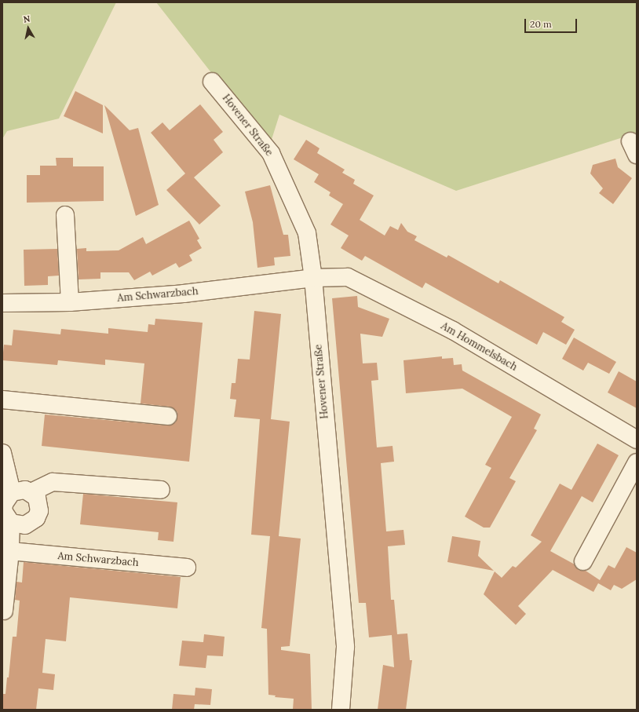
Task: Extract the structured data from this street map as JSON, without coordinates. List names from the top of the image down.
{
  "streets": {
    "street": ["Hovener Straße", "Am Schwarzbach", "Am Hommelsbach"]
  },
  "crossings": [
    ["Hovener Straße", "Am Schwarzbach"],
    ["Hovener Straße", "Am Hommelsbach"],
    ["Am Schwarzbach", "Am Hommelsbach"]
  ],
  "scale_bar": "20 m",
  "north": "top"
}
